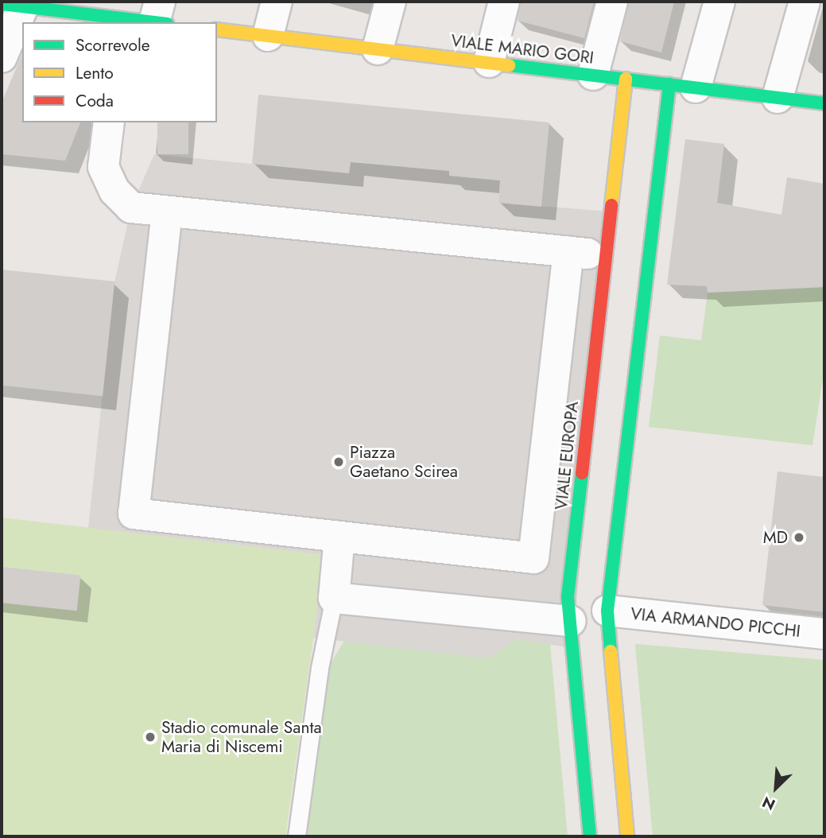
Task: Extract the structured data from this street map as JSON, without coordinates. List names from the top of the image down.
{
  "streets": {
    "street": ["VIALE MARIO GORI", "VIALE EUROPA", "VIA ARMANDO PICCHI"]
  },
  "crossings": [
    ["VIALE MARIO GORI", "VIALE EUROPA"]
  ],
  "places": ["Piazza Gaetano Scirea", "MD", "Stadio comunale Santa Maria di Niscemi"],
  "legend": ["Scorrevole", "Lento", "Coda"],
  "north": "bottom left"
}
